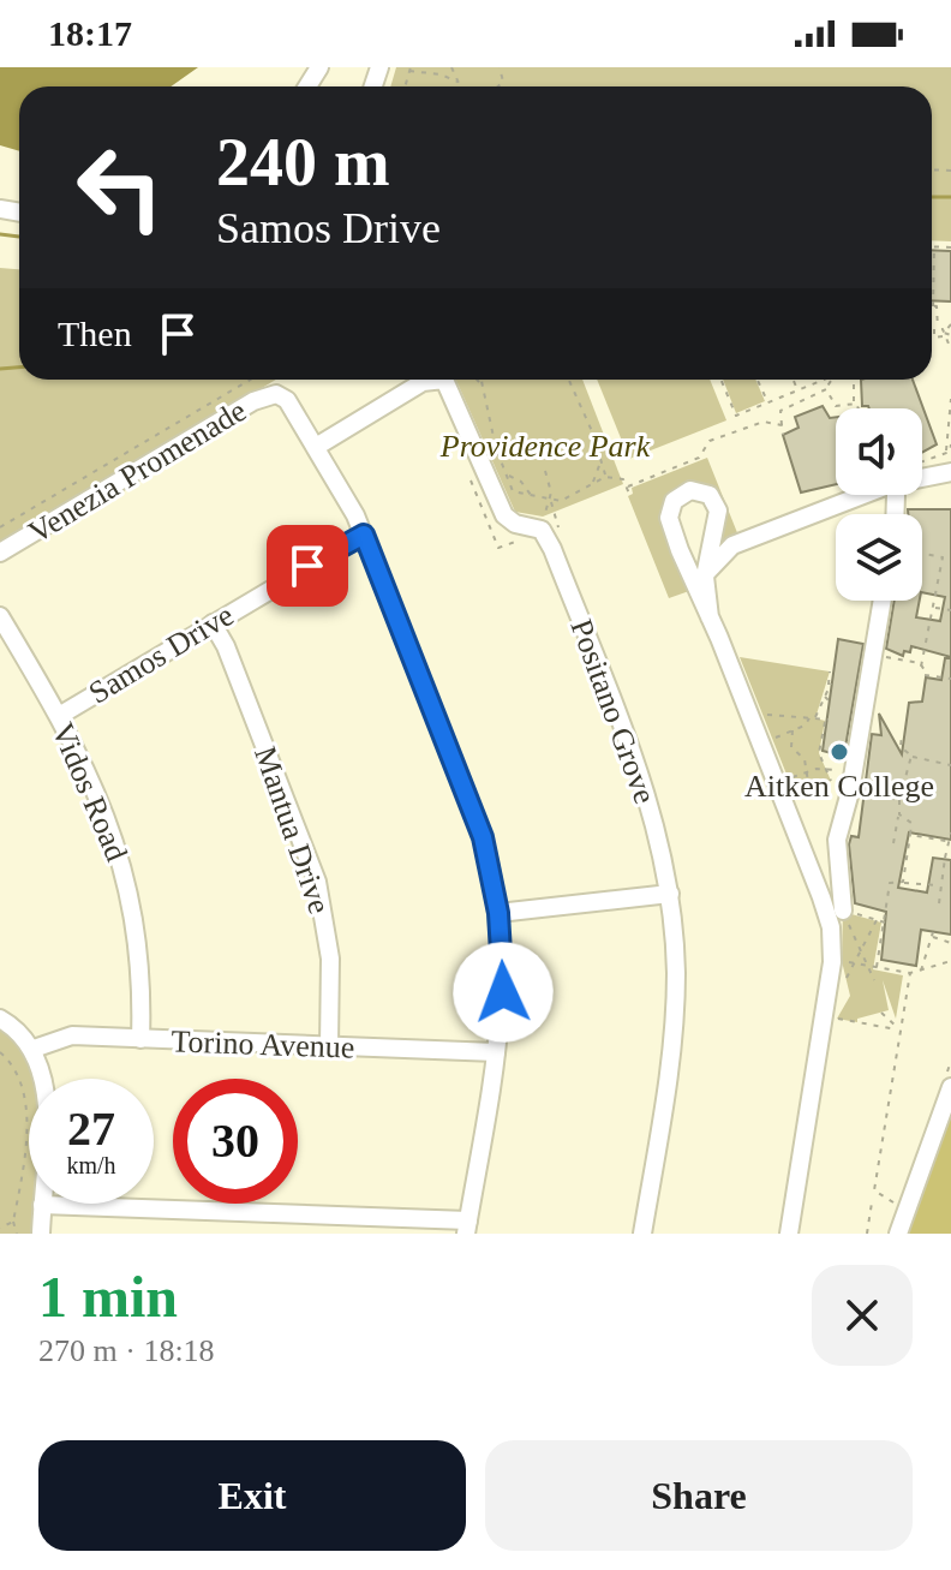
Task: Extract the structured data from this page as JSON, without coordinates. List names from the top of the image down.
{
  "streets": {
    "street": [
      "Venezia Promenade",
      "Samos Drive",
      "Positano Grove",
      "Vidos Road",
      "Mantua Drive",
      "Torino Avenue"
    ]
  },
  "crossings": [
    ["Samos Drive", "Vidos Road"],
    ["Samos Drive", "Mantua Drive"],
    ["Vidos Road", "Torino Avenue"],
    ["Mantua Drive", "Torino Avenue"]
  ],
  "parks": ["Providence Park"],
  "places": ["Aitken College"],
  "page": {
    "status": "18:17",
    "turn": ["240 m", "Samos Drive"],
    "then": "Then",
    "speed": "27 km/h",
    "limit": "30",
    "heading": ["1 min", "270 m · 18:18"],
    "buttons": ["Exit", "Share"]
  }
}
